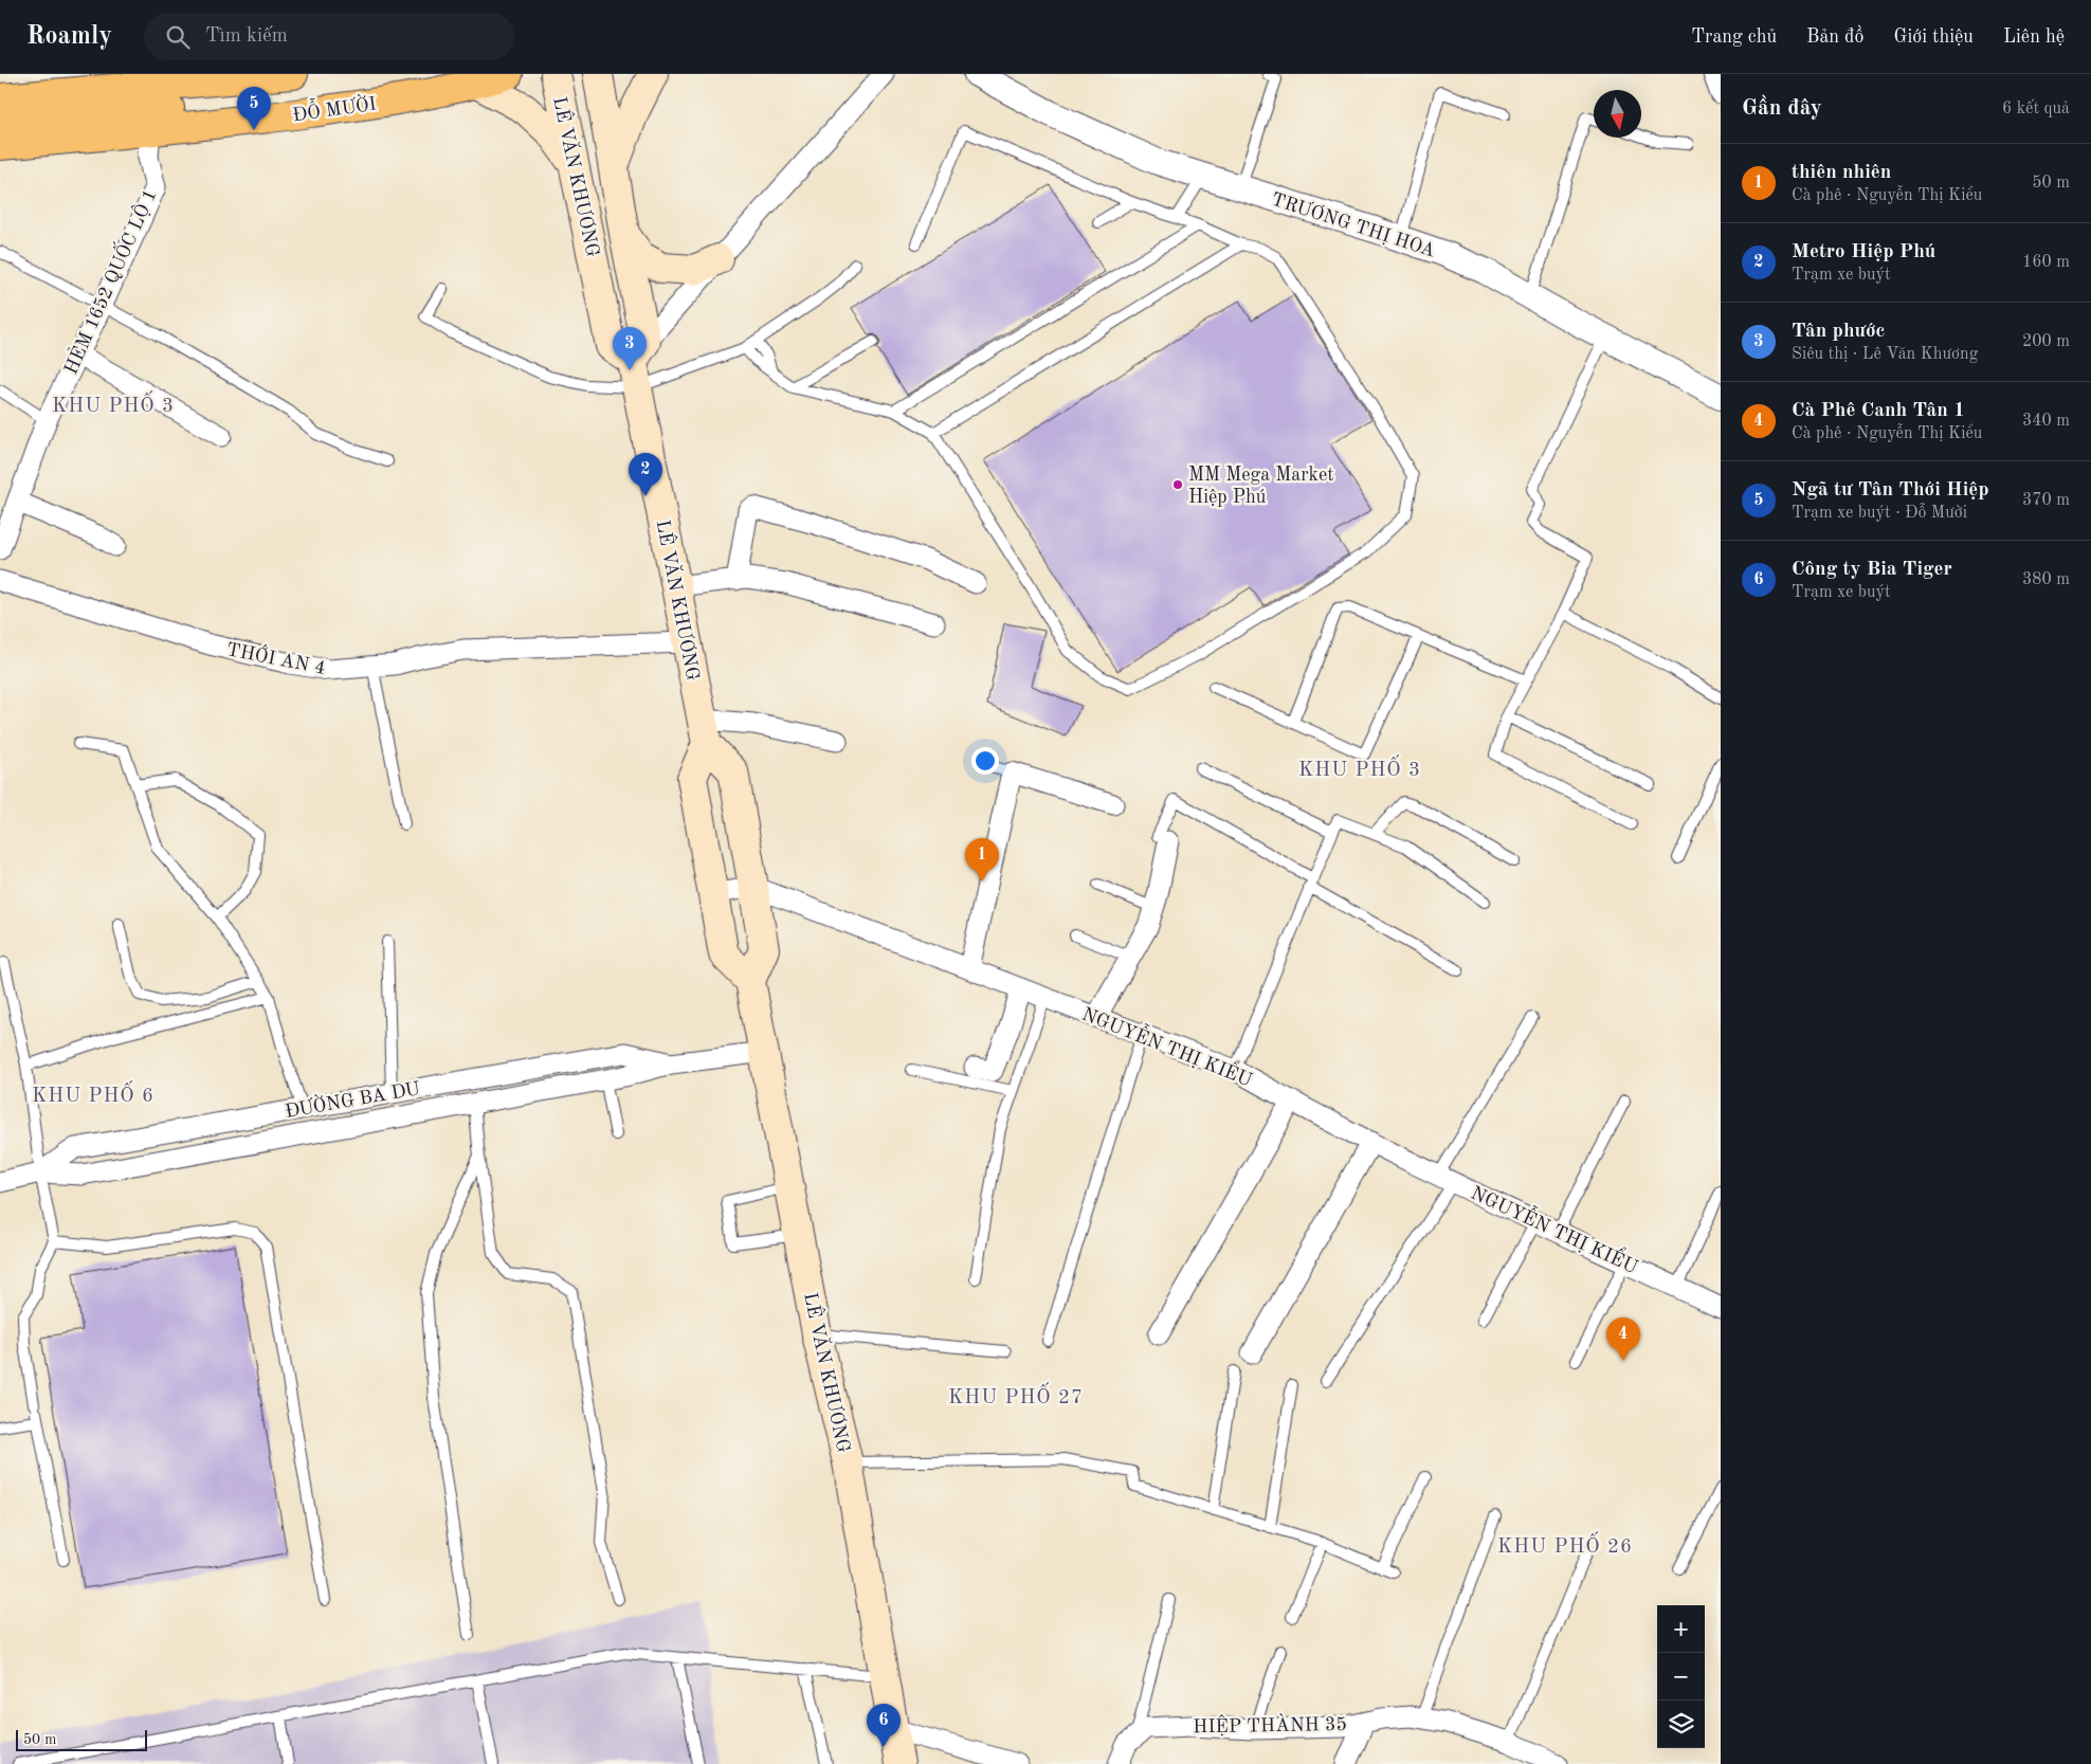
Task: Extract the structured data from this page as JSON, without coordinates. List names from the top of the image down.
{
  "streets": {
    "highway": ["ĐỖ MƯỜI"],
    "main road": ["LÊ VĂN KHƯƠNG"],
    "street": [
      "TRƯƠNG THỊ HOA",
      "HẺM 1652 QUỐC LỘ 1",
      "THỚI AN 4",
      "NGUYỄN THỊ KIỂU",
      "ĐƯỜNG BA DU",
      "HIỆP THÀNH 35"
    ]
  },
  "crossings": [
    ["ĐỖ MƯỜI", "HẺM 1652 QUỐC LỘ 1"],
    ["LÊ VĂN KHƯƠNG", "THỚI AN 4"],
    ["LÊ VĂN KHƯƠNG", "ĐƯỜNG BA DU"]
  ],
  "districts": [
    "KHU PHỐ 3",
    "KHU PHỐ 3",
    "KHU PHỐ 6",
    "KHU PHỐ 27",
    "KHU PHỐ 26"
  ],
  "places": ["MM Mega Market Hiệp Phú"],
  "scale_bar": "50 m",
  "north": "bottom",
  "page": {
    "header": "Roamly",
    "search": "Tìm kiếm",
    "nav": [
      "Trang chủ",
      "Bản đồ",
      "Giới thiệu",
      "Liên hệ"
    ],
    "heading": ["Gần đây", "6 kết quả"],
    "pins": [
      "5",
      "3",
      "2",
      "1",
      "4",
      "6"
    ],
    "list": [
      {
        "mark": "1",
        "name": "thiên nhiên",
        "note": "Cà phê · Nguyễn Thị Kiểu",
        "value": "50 m"
      },
      {
        "mark": "2",
        "name": "Metro Hiệp Phú",
        "note": "Trạm xe buýt",
        "value": "160 m"
      },
      {
        "mark": "3",
        "name": "Tân phước",
        "note": "Siêu thị · Lê Văn Khương",
        "value": "200 m"
      },
      {
        "mark": "4",
        "name": "Cà Phê Canh Tân 1",
        "note": "Cà phê · Nguyễn Thị Kiểu",
        "value": "340 m"
      },
      {
        "mark": "5",
        "name": "Ngã tư Tân Thới Hiệp",
        "note": "Trạm xe buýt · Đỗ Mười",
        "value": "370 m"
      },
      {
        "mark": "6",
        "name": "Công ty Bia Tiger",
        "note": "Trạm xe buýt",
        "value": "380 m"
      }
    ],
    "map_buttons": ["+", "−"],
    "scale": "50 m"
  }
}
